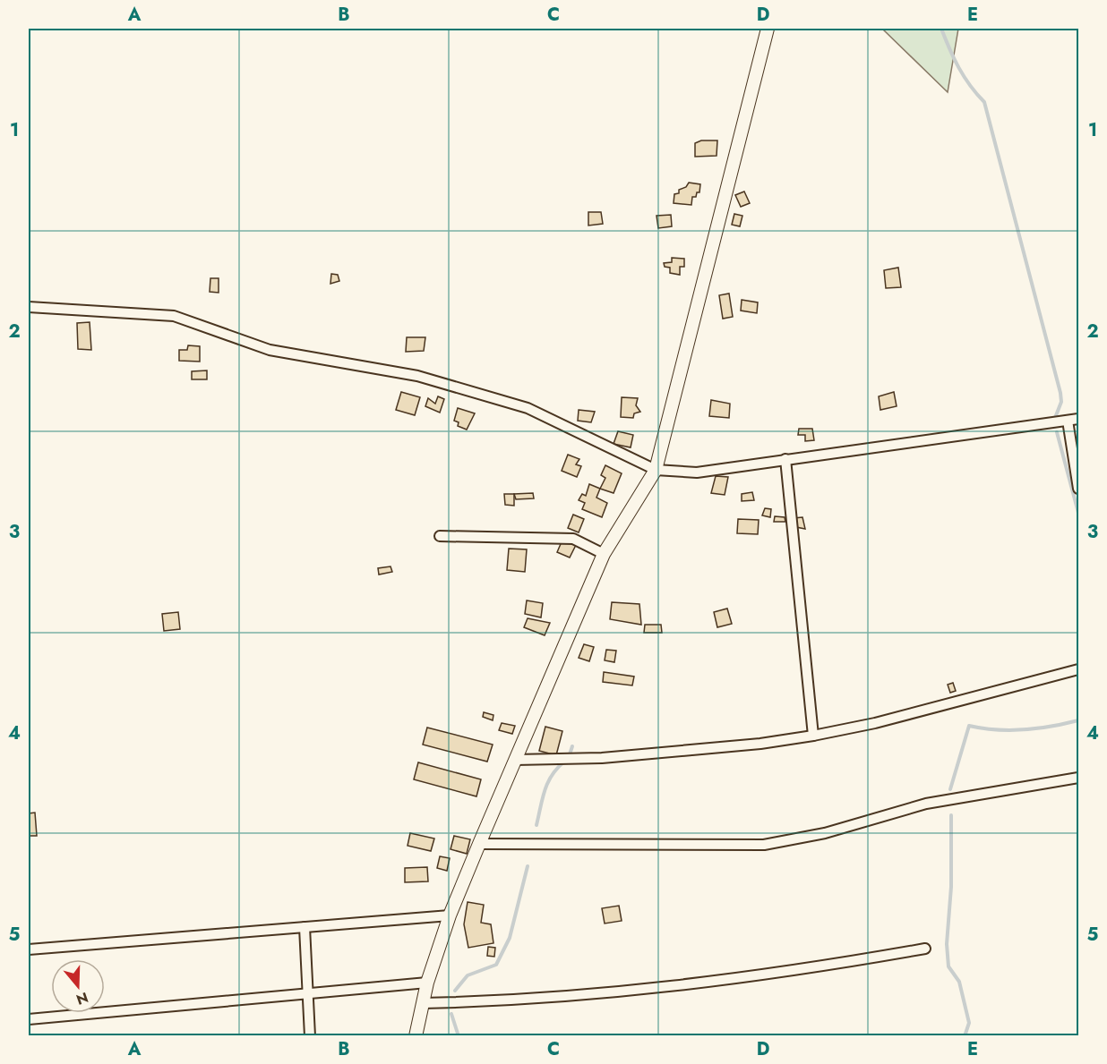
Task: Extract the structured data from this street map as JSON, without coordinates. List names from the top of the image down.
{
  "north": "bottom",
  "grid": {
    "columns": [
      "A",
      "B",
      "C",
      "D",
      "E"
    ],
    "rows": [
      "1",
      "2",
      "3",
      "4",
      "5"
    ]
  }
}
